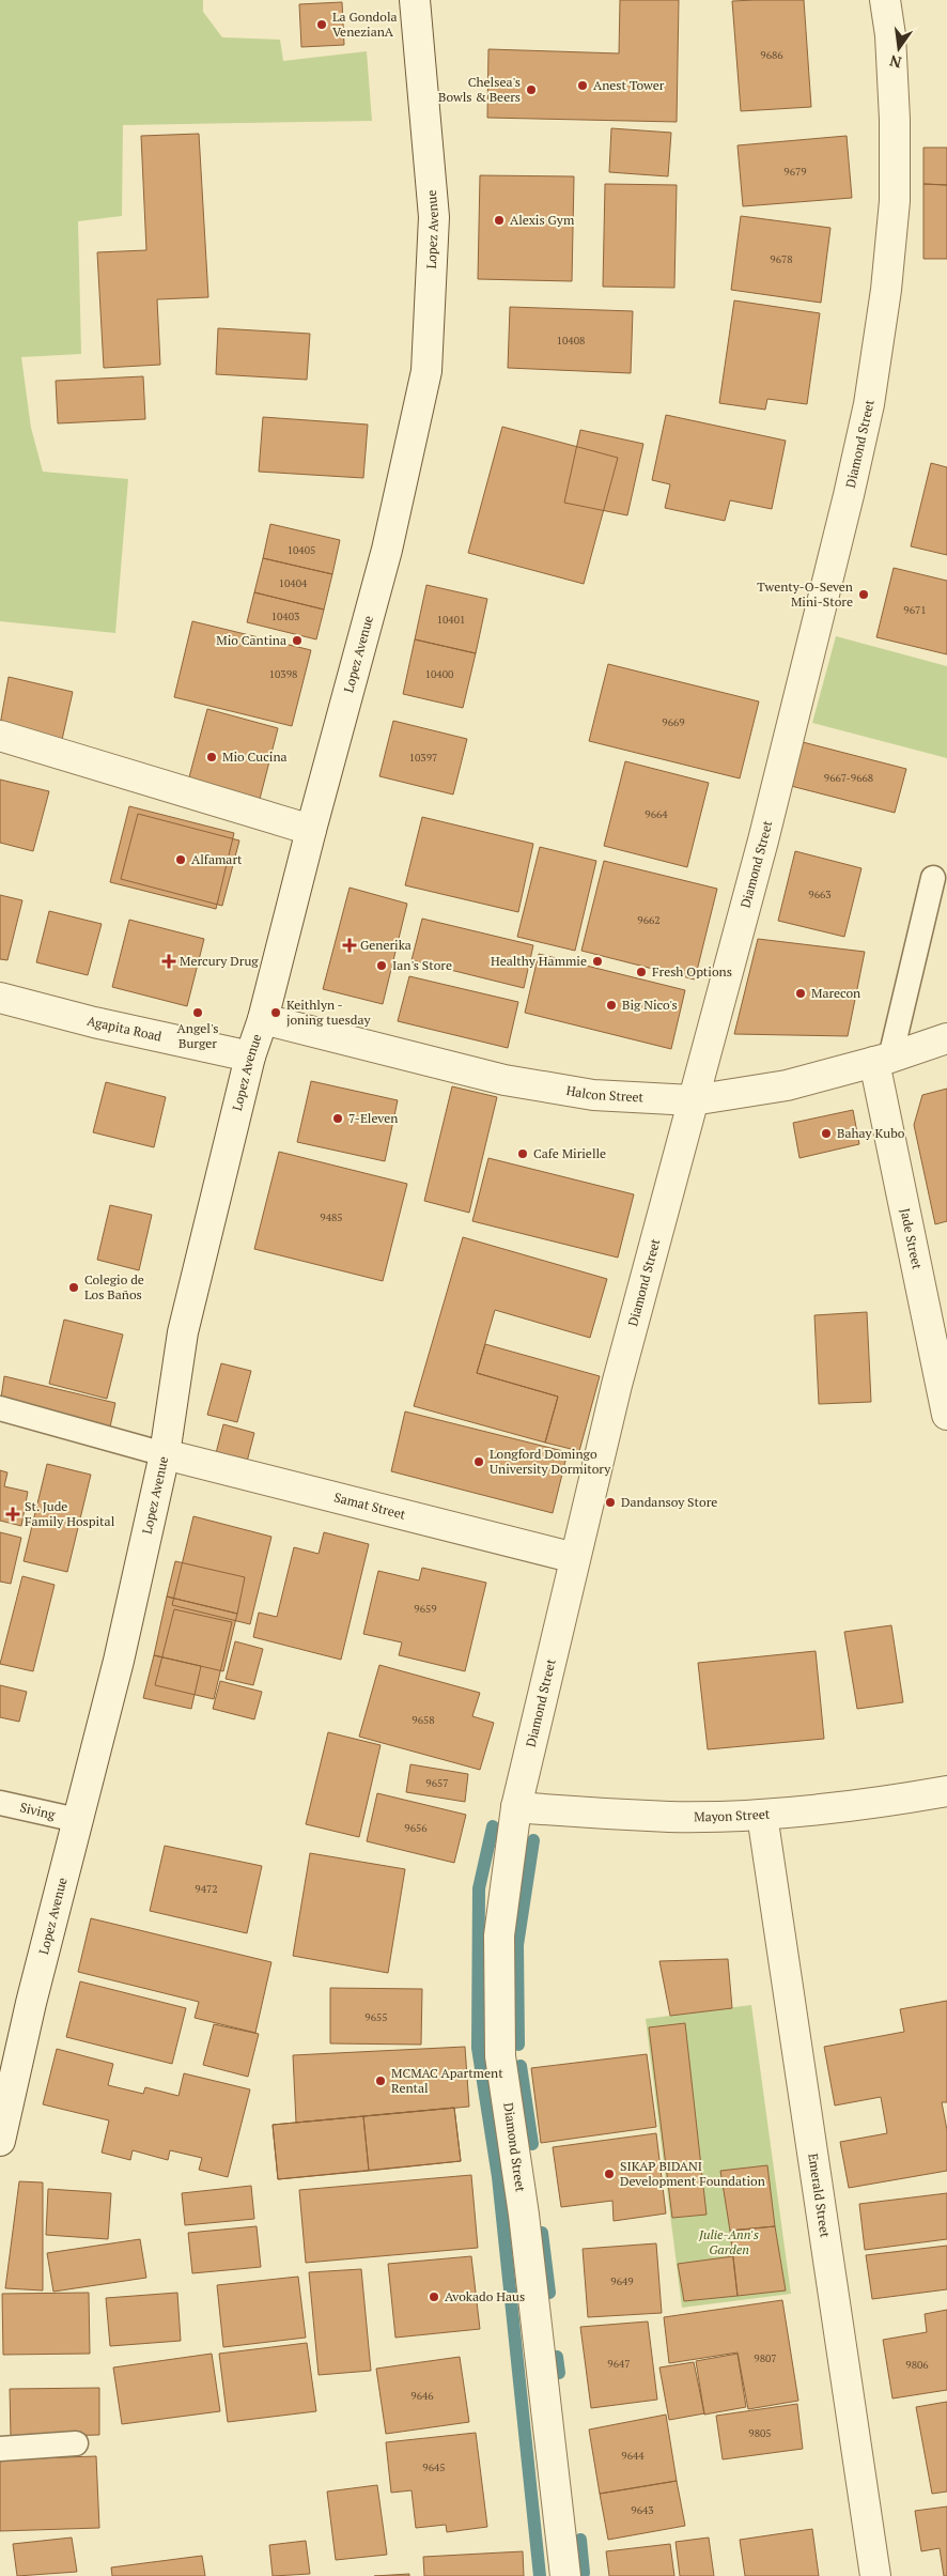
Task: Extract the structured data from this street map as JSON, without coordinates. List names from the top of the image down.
{
  "streets": {
    "street": [
      "Lopez Avenue",
      "Diamond Street",
      "Agapita Road",
      "Halcon Street",
      "Jade Street",
      "Samat Street",
      "Mayon Street",
      "Emerald Street"
    ],
    "lane": ["Siving"]
  },
  "crossings": [
    ["Lopez Avenue", "Agapita Road"],
    ["Lopez Avenue", "Halcon Street"],
    ["Lopez Avenue", "Samat Street"],
    ["Lopez Avenue", "Siving"],
    ["Diamond Street", "Halcon Street"],
    ["Diamond Street", "Samat Street"],
    ["Diamond Street", "Mayon Street"],
    ["Halcon Street", "Jade Street"],
    ["Mayon Street", "Emerald Street"]
  ],
  "parks": ["Julie-Ann's Garden"],
  "places": {
    "other": [
      "La Gondola VenezianA",
      "Anest Tower",
      "Chelsea's Bowls & Beers",
      "Alexis Gym",
      "Twenty-O-Seven Mini-Store",
      "Mio Cantina",
      "Mio Cucina",
      "Alfamart",
      "Healthy Hammie",
      "Ian's Store",
      "Fresh Options",
      "Marecon",
      "Big Nico's",
      "Angel's Burger",
      "Keithlyn - joning tuesday",
      "7-Eleven",
      "Bahay Kubo",
      "Cafe Mirielle",
      "Colegio de Los Baños",
      "Longford Domingo University Dormitory",
      "Dandansoy Store",
      "MCMAC Apartment Rental",
      "SIKAP BIDANI Development Foundation",
      "Avokado Haus"
    ],
    "health": ["Generika", "Mercury Drug", "St. Jude Family Hospital"]
  },
  "house_numbers": [
    "9686",
    "9679",
    "9678",
    "10408",
    "10405",
    "10404",
    "9671",
    "10403",
    "10401",
    "10398",
    "10400",
    "9669",
    "10397",
    "9667-9668",
    "9664",
    "9663",
    "9662",
    "9485",
    "9659",
    "9658",
    "9657",
    "9656",
    "9472",
    "9655",
    "9649",
    "9807",
    "9647",
    "9806",
    "9646",
    "9805",
    "9644",
    "9645",
    "9643"
  ],
  "north": "bottom"
}
